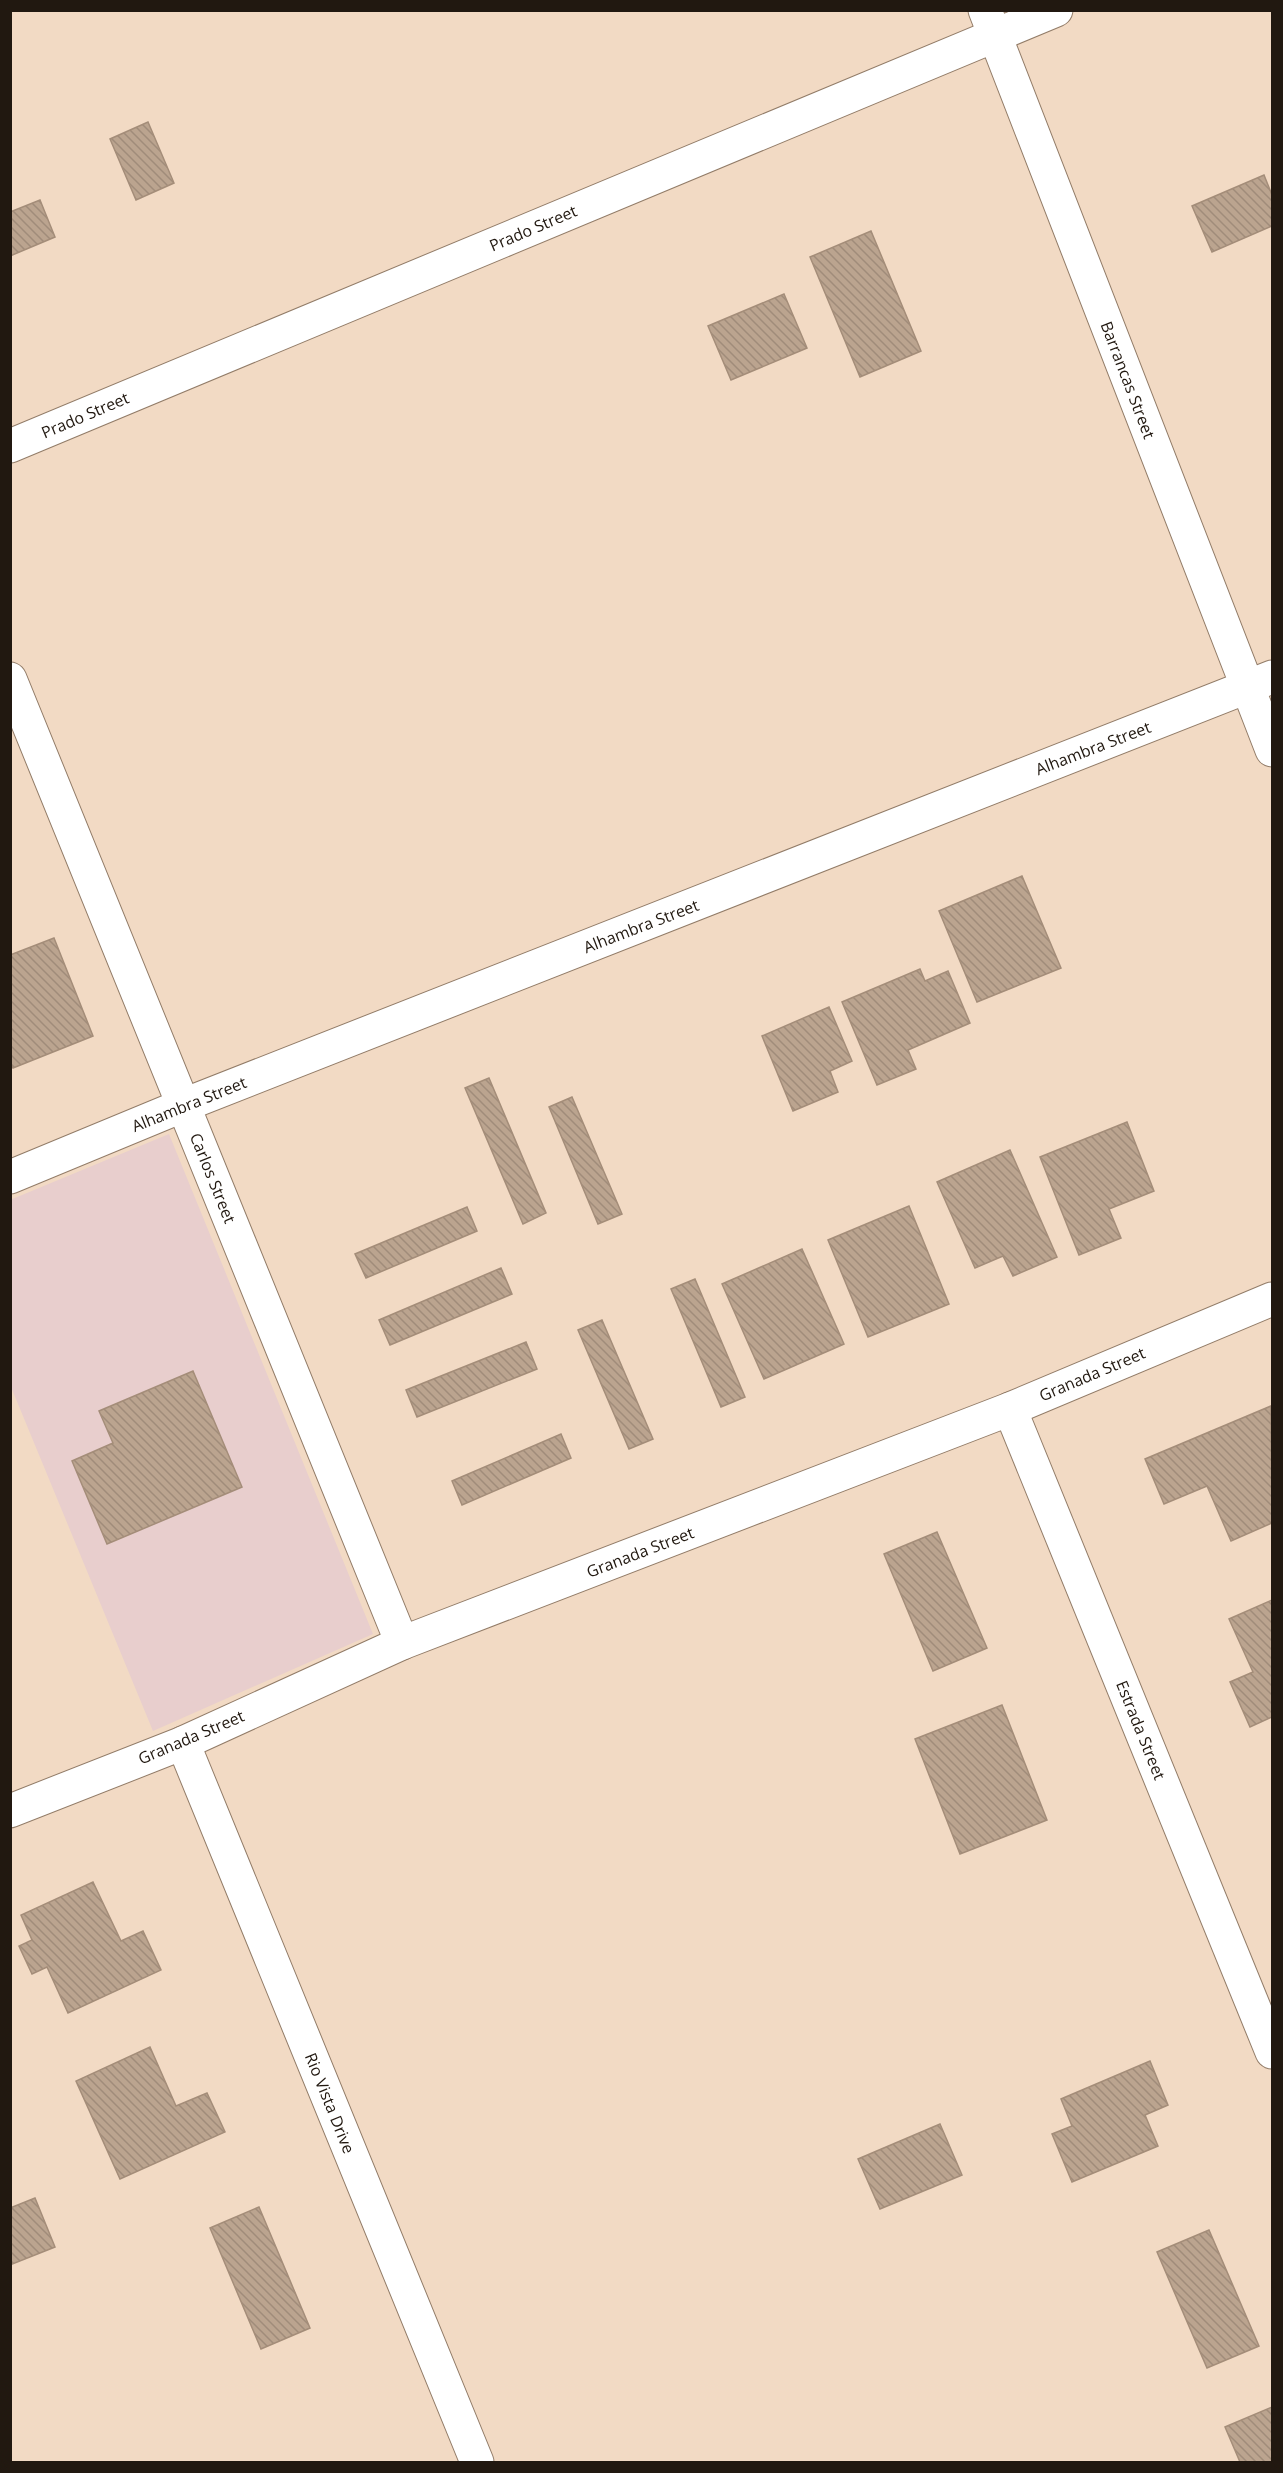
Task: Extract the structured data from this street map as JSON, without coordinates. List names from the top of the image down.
{
  "streets": {
    "street": [
      "Prado Street",
      "Barrancas Street",
      "Alhambra Street",
      "Carlos Street",
      "Granada Street",
      "Estrada Street",
      "Rio Vista Drive"
    ]
  },
  "crossings": [
    ["Prado Street", "Barrancas Street"],
    ["Barrancas Street", "Alhambra Street"],
    ["Alhambra Street", "Carlos Street"],
    ["Carlos Street", "Granada Street"],
    ["Granada Street", "Estrada Street"],
    ["Granada Street", "Rio Vista Drive"]
  ]
}
